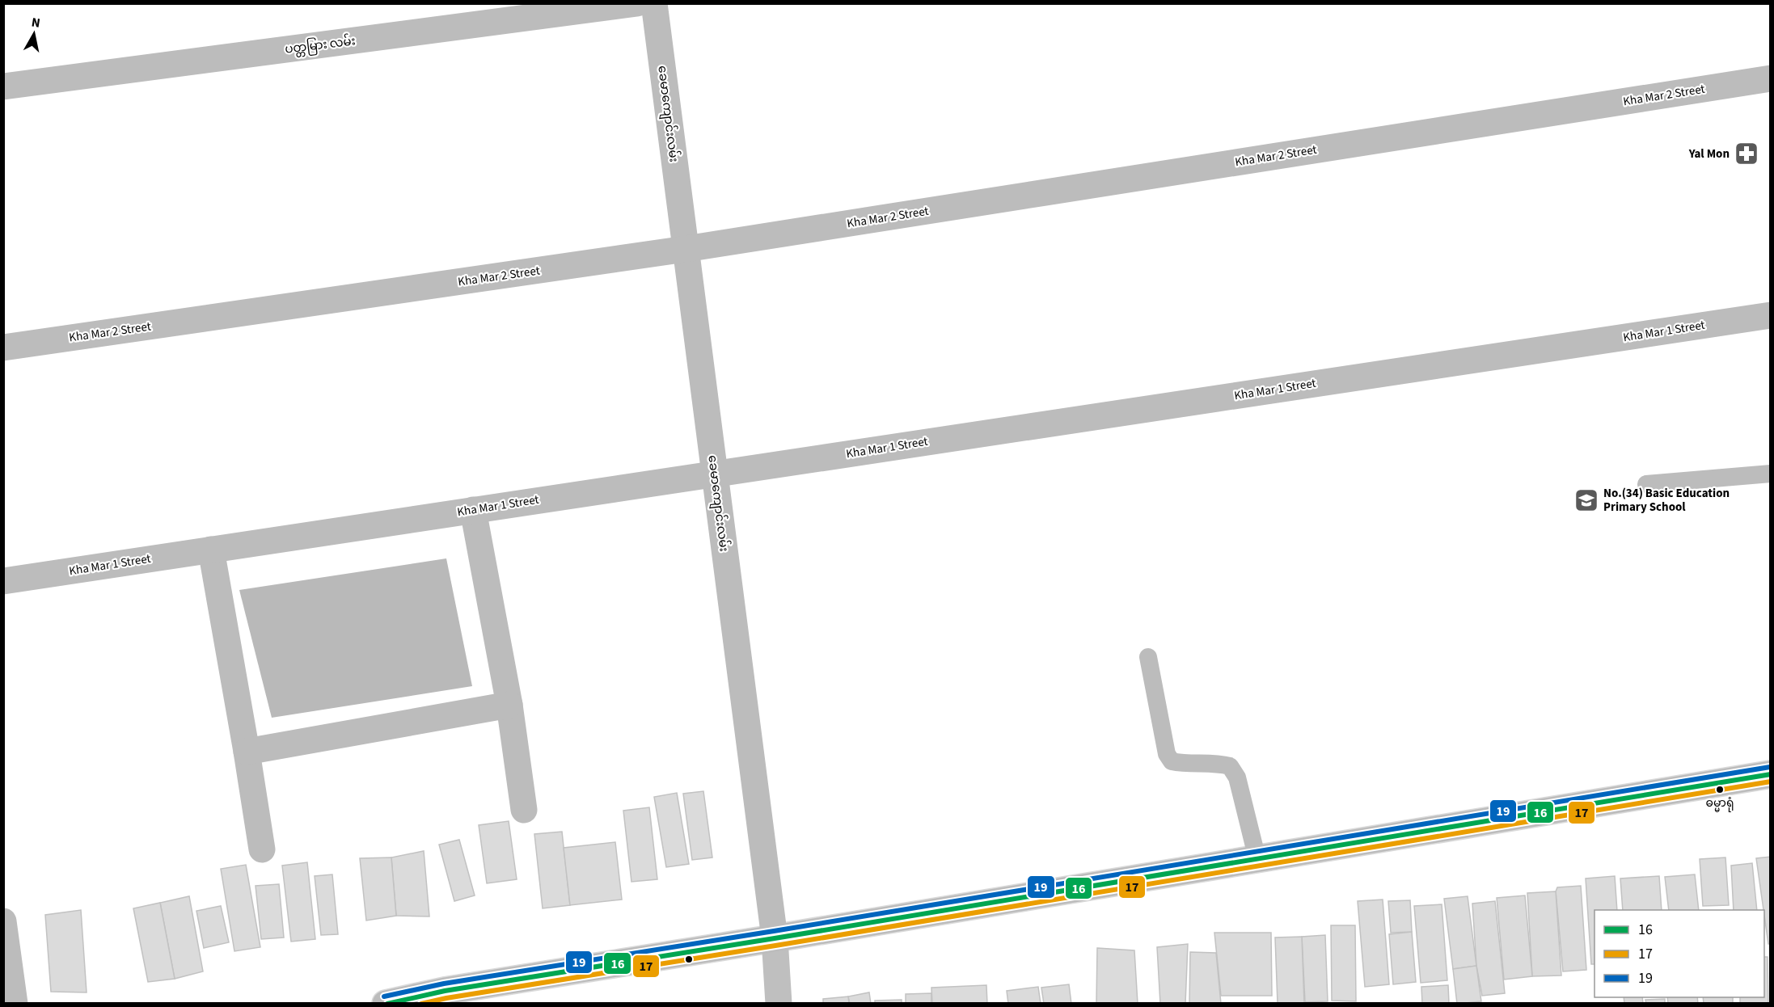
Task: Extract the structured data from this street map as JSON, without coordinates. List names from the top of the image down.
{
  "streets": {
    "street": [
      "ပတ္တမြား လမ်း",
      "Kha Mar 2 Street",
      "ခေမာကျောင်းလမ်း",
      "Kha Mar 1 Street"
    ]
  },
  "crossings": [
    ["Kha Mar 2 Street", "ခေမာကျောင်းလမ်း"],
    ["ခေမာကျောင်းလမ်း", "Kha Mar 1 Street"]
  ],
  "places": {
    "pharmacy": ["Yal Mon"],
    "school or university": ["No.(34) Basic Education Primary School"],
    "other": ["ဓမ္မာရုံ"]
  },
  "lines": ["transit line 19", "transit line 16", "transit line 17"],
  "legend": ["16", "17", "19"],
  "north": "top"
}
